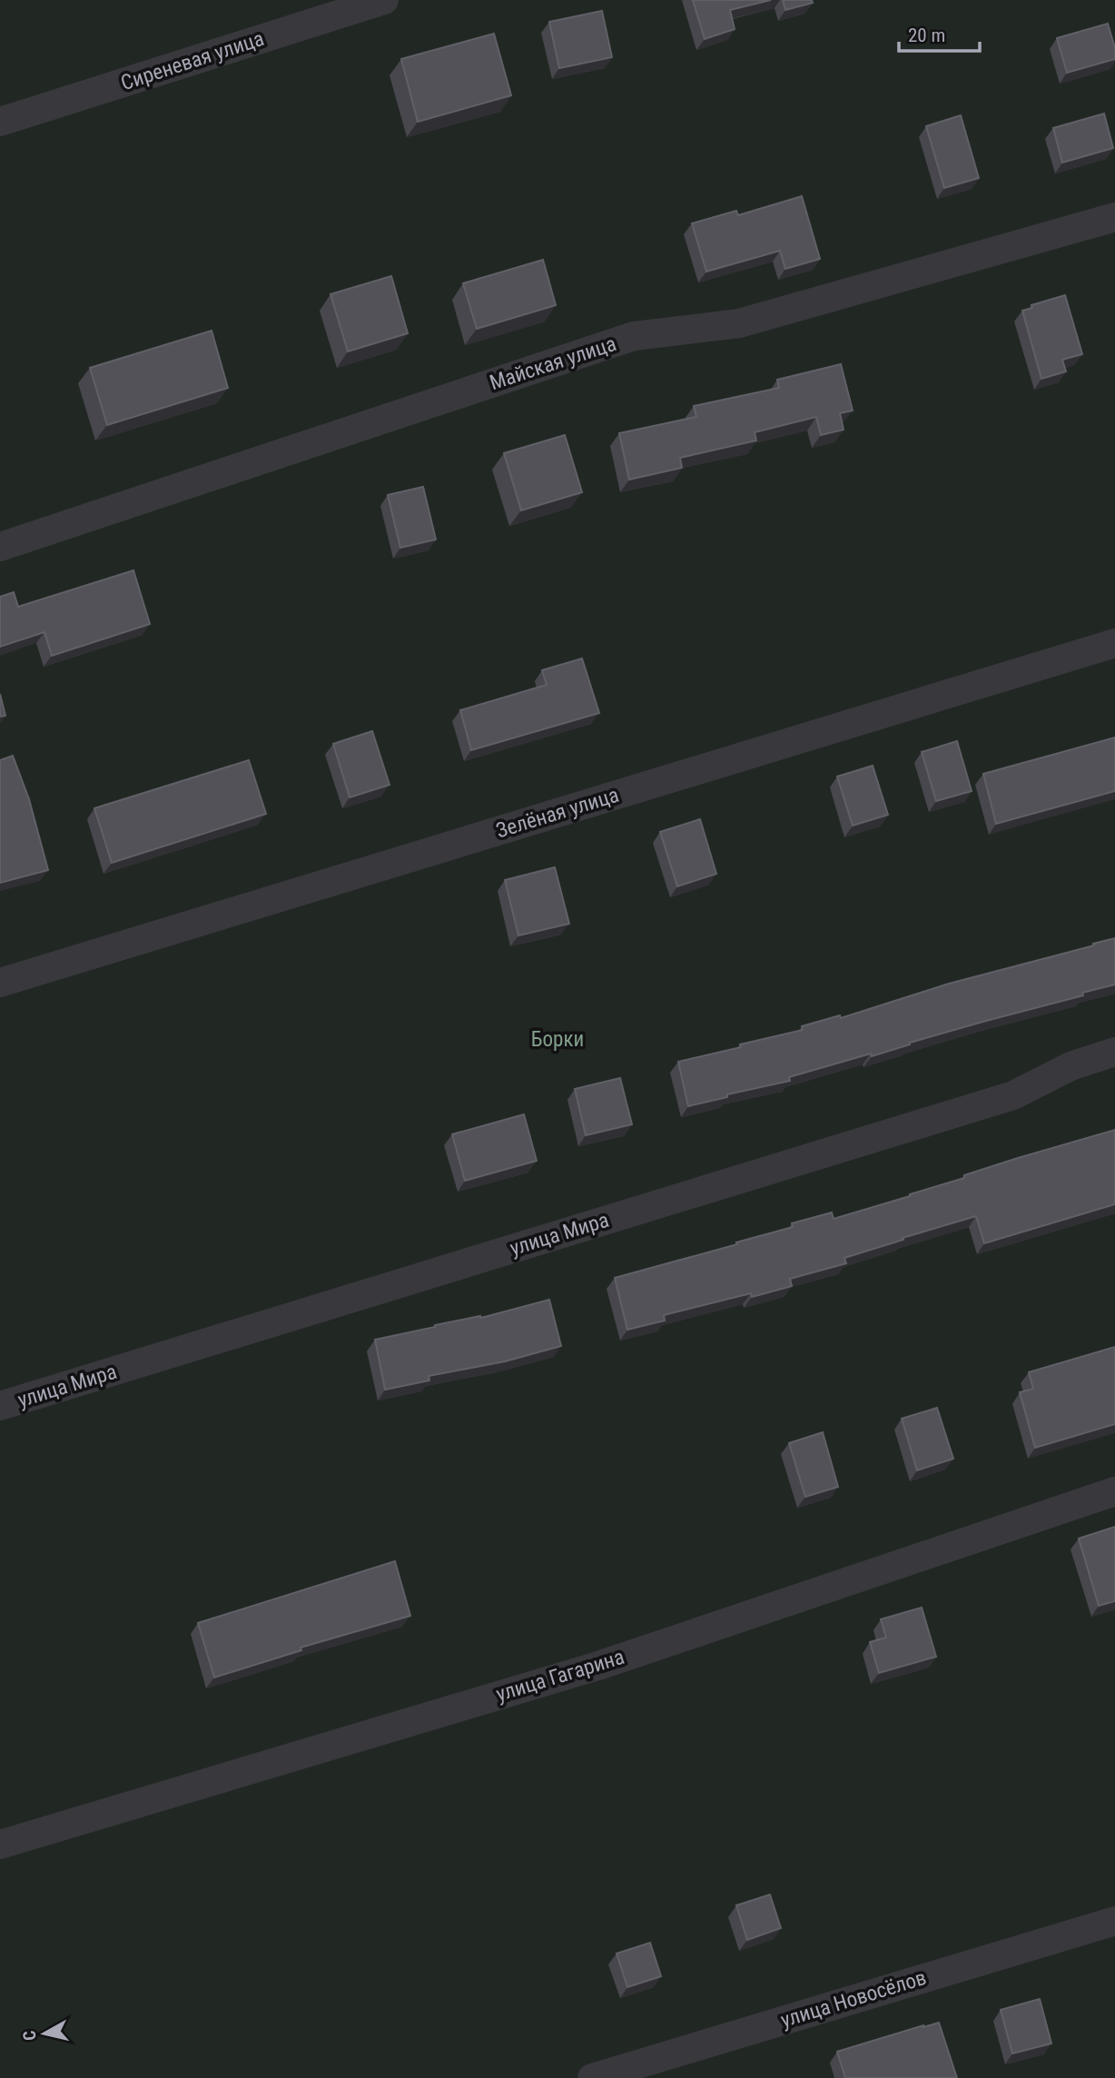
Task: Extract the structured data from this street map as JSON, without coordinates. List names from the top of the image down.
{
  "streets": {
    "street": [
      "Сиреневая улица",
      "Майская улица",
      "Зелёная улица",
      "улица Мира",
      "улица Гагарина",
      "улица Новосёлов"
    ]
  },
  "parks": ["Борки"],
  "scale_bar": "20 m",
  "north": "left"
}
